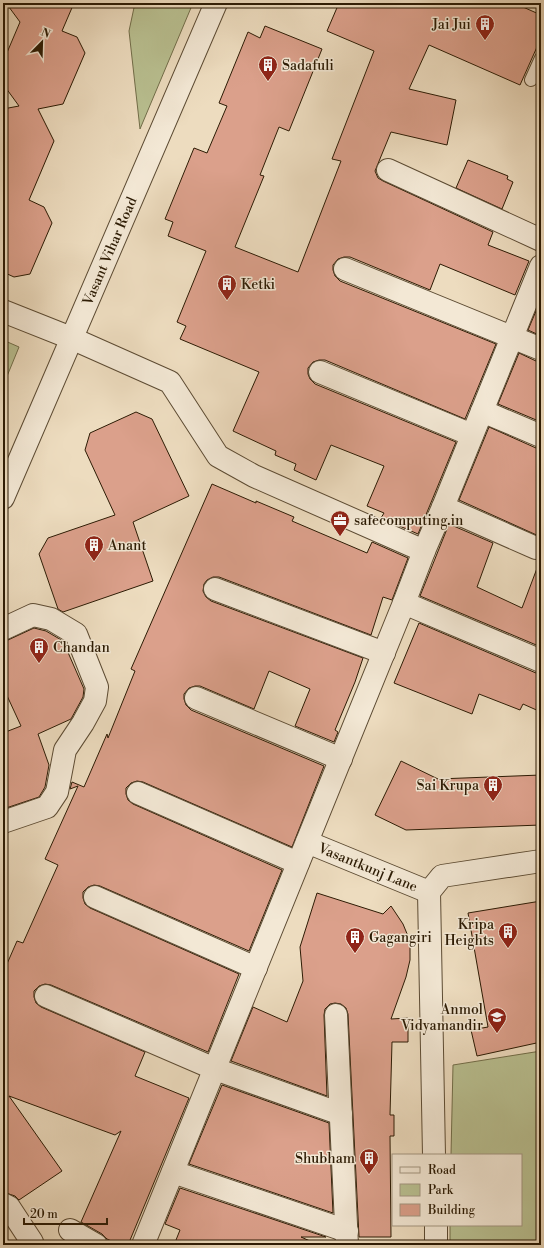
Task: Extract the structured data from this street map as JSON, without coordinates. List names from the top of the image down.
{
  "streets": {
    "street": ["Vasant Vihar Road", "Vasantkunj Lane"]
  },
  "places": {
    "building": [
      "Jai Jui",
      "Sadafuli",
      "Ketki",
      "Anant",
      "Chandan",
      "Sai Krupa",
      "Kripa Heights",
      "Gagangiri",
      "Shubham"
    ],
    "office": ["safecomputing.in"],
    "school or university": ["Anmol Vidyamandir"]
  },
  "legend": ["Road", "Park", "Building"],
  "scale_bar": "20 m",
  "north": "top right"
}
